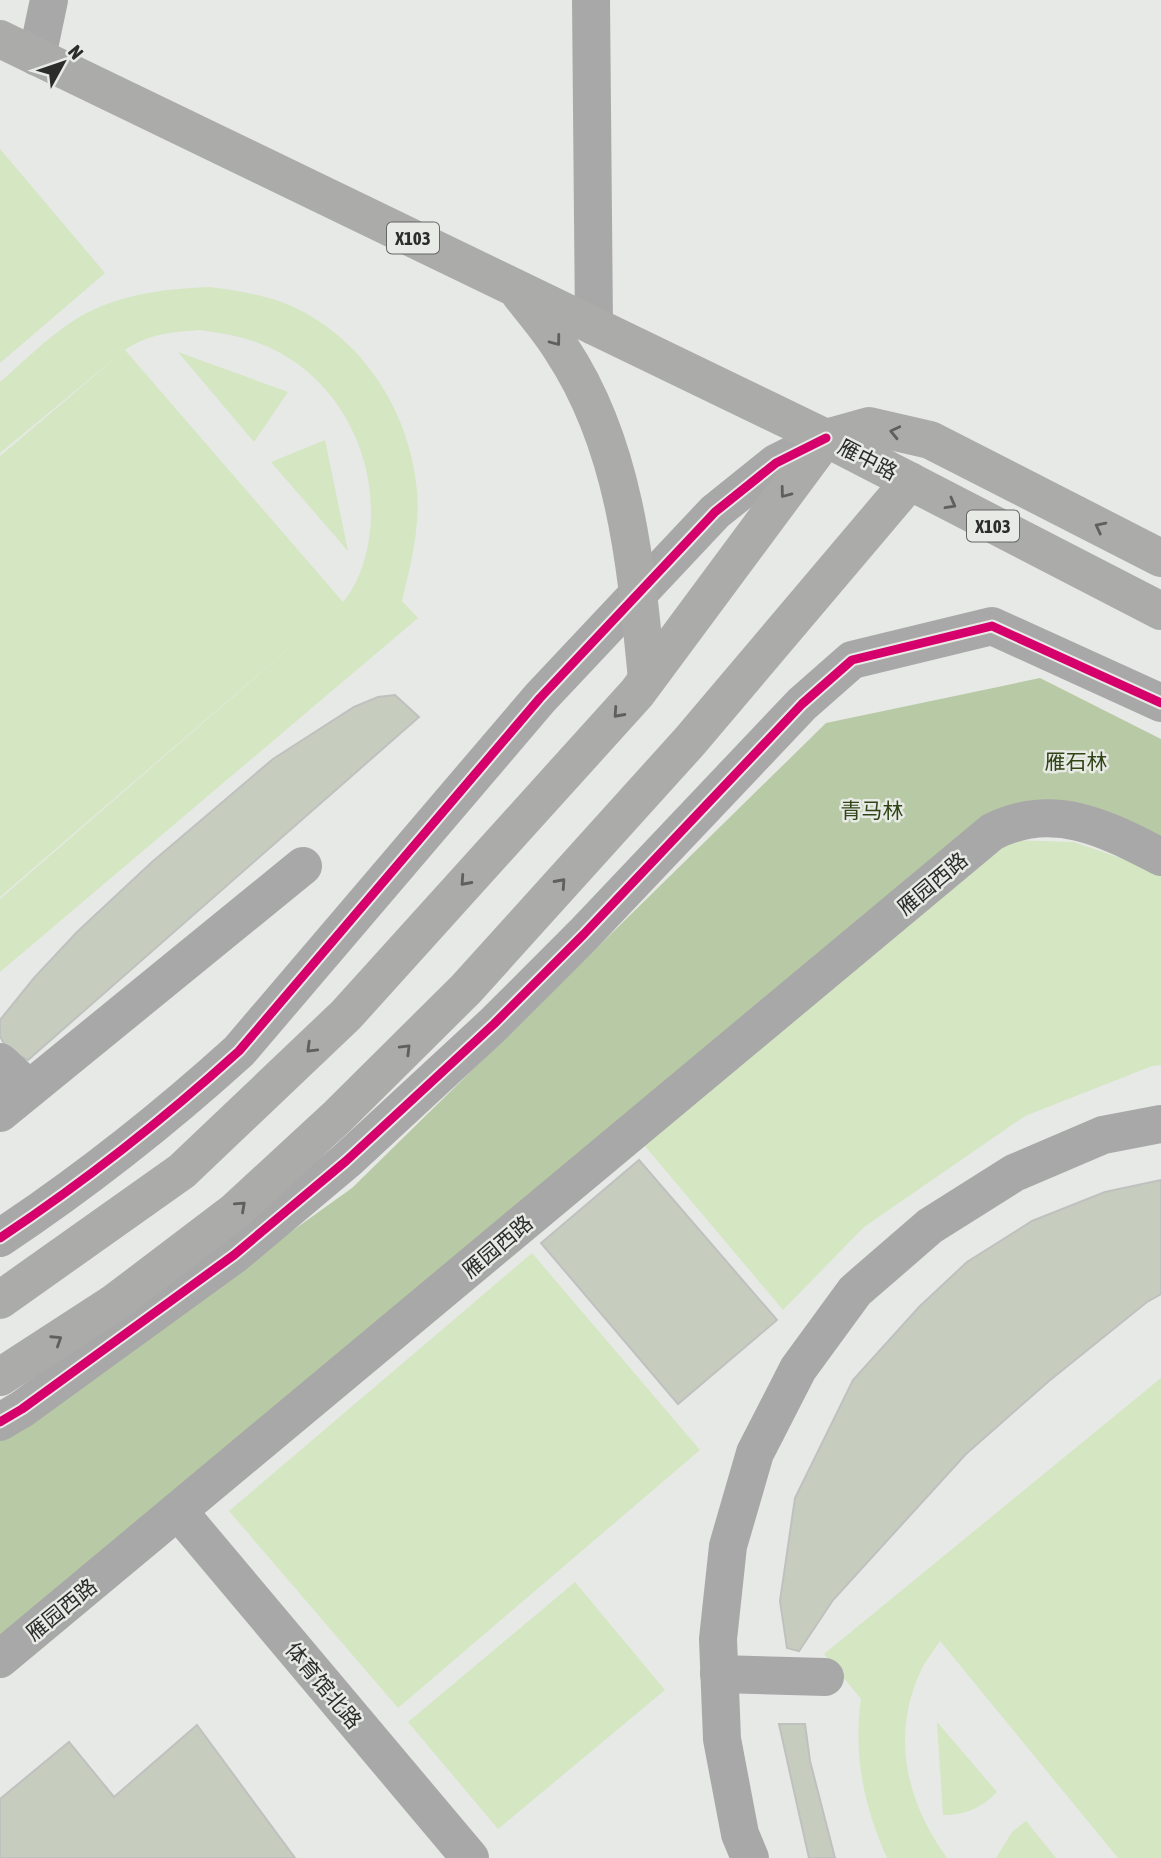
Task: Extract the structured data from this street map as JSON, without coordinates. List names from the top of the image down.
{
  "streets": {
    "main road": ["X103", "雁中路"],
    "street": ["雁园西路", "体育馆北路"]
  },
  "crossings": [
    ["X103", "雁中路"],
    ["雁园西路", "体育馆北路"]
  ],
  "parks": ["雁石林", "青马林"],
  "north": "top right"
}
